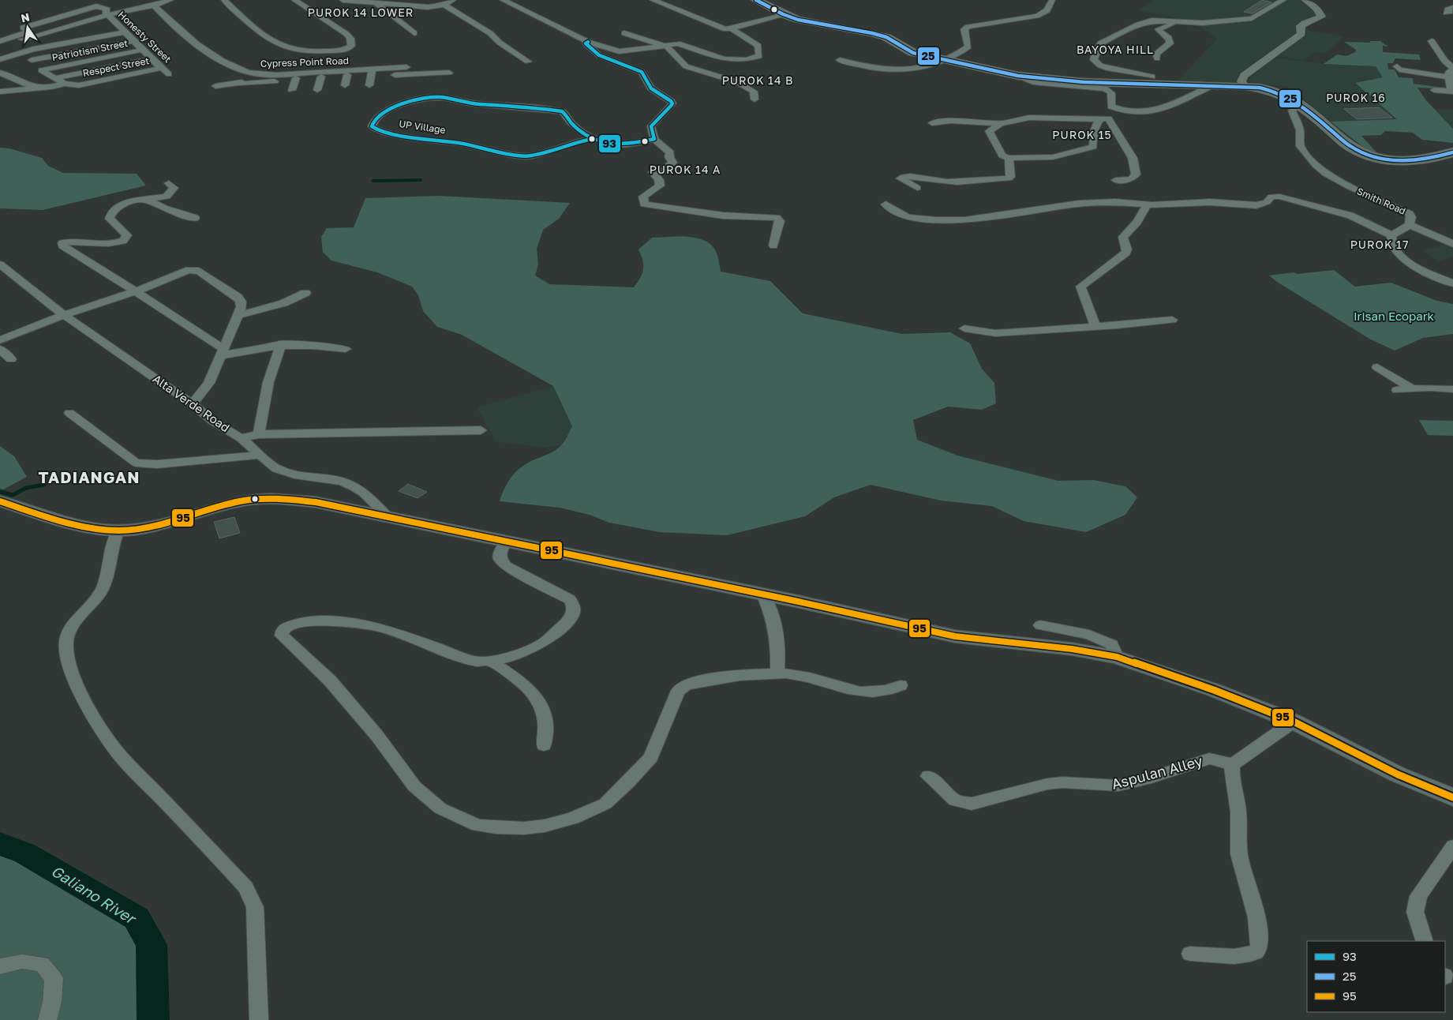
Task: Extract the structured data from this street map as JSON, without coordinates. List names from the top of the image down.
{
  "streets": {
    "street": [
      "Honesty Street",
      "Patriotism Street",
      "Cypress Point Road",
      "Respect Street",
      "UP Village",
      "Smith Road",
      "Alta Verde Road",
      "Aspulan Alley"
    ]
  },
  "crossings": [
    ["Honesty Street", "Patriotism Street"],
    ["Honesty Street", "Respect Street"]
  ],
  "districts": [
    "PUROK 14 LOWER",
    "BAYOYA HILL",
    "PUROK 14 B",
    "PUROK 16",
    "PUROK 15",
    "PUROK 14 A",
    "PUROK 17",
    "TADIANGAN"
  ],
  "water": ["Galiano River"],
  "parks": ["Irisan Ecopark"],
  "lines": ["transit line 25", "transit line 93", "transit line 95"],
  "legend": ["93", "25", "95"],
  "north": "top"
}
